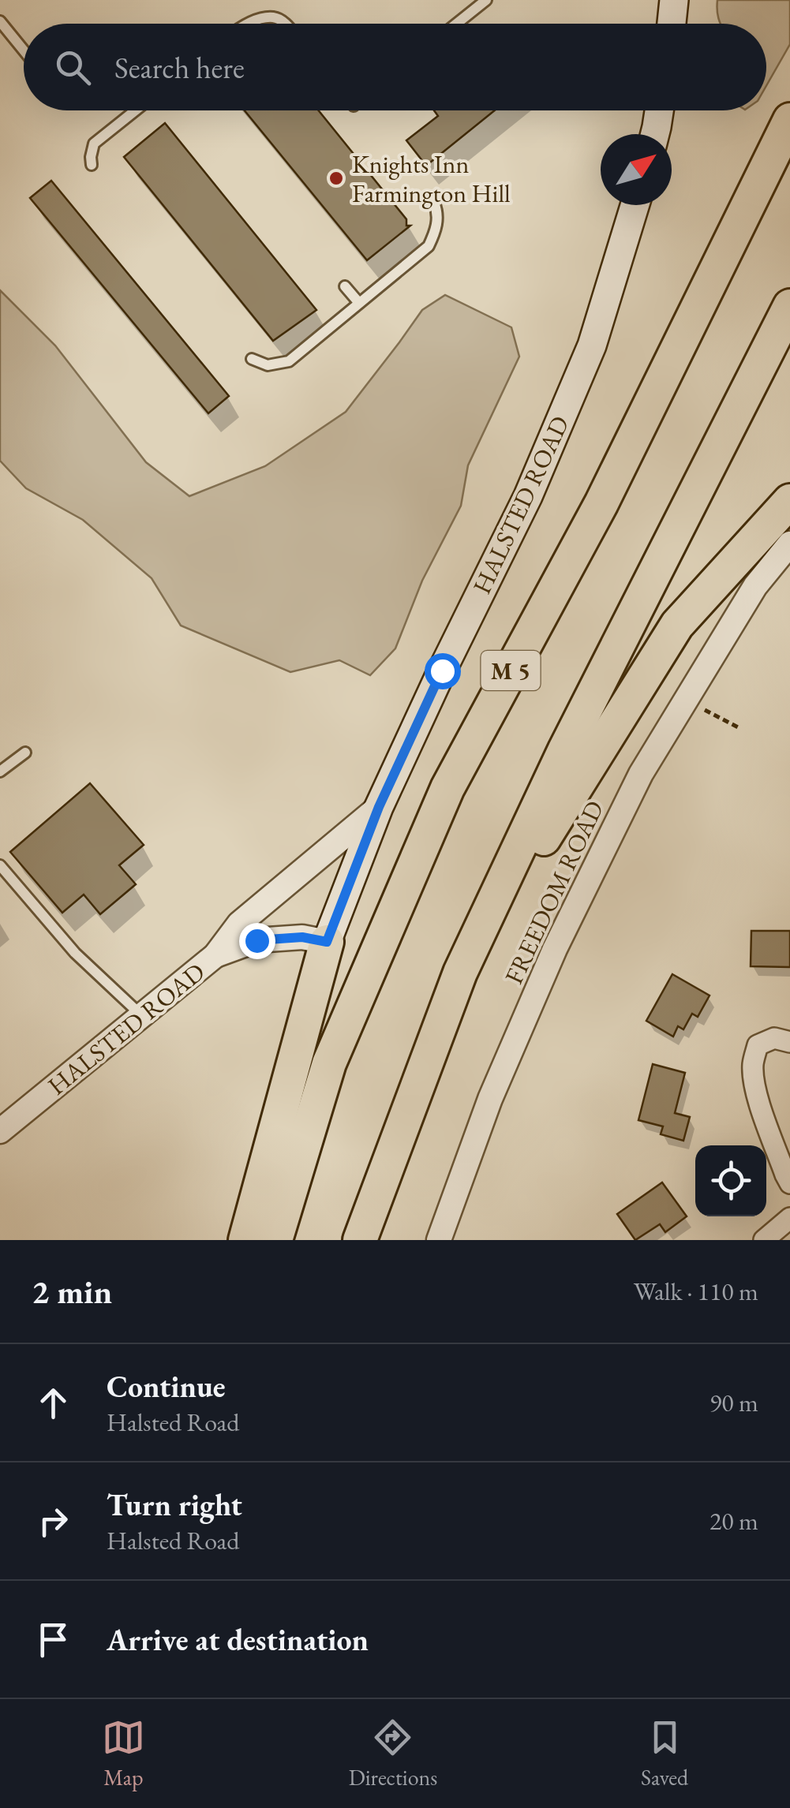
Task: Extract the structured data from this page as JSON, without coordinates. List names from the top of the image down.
{
  "streets": {
    "highway": ["M 5"],
    "main road": ["HALSTED ROAD"],
    "street": ["FREEDOM ROAD"]
  },
  "places": ["Knights Inn Farmington Hill"],
  "north": "top right",
  "page": {
    "search": "Search here",
    "heading": ["2 min", "Walk · 110 m"],
    "list": [
      ["Continue", "Halsted Road", "90 m"],
      ["Turn right", "Halsted Road", "20 m"],
      "Arrive at destination"
    ],
    "nav": ["Map", "Directions", "Saved"]
  }
}
